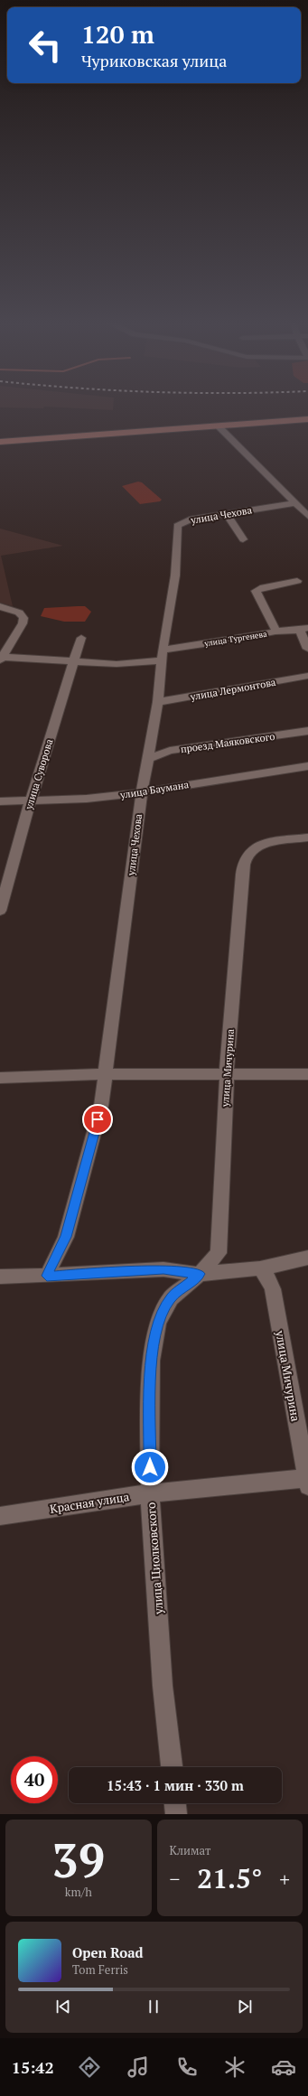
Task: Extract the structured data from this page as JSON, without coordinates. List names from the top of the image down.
{
  "streets": {
    "street": [
      "улица Чехова",
      "улица Тургенева",
      "улица Лермонтова",
      "проезд Маяковского",
      "улица Суворова",
      "улица Баумана",
      "улица Мичурина",
      "Красная улица",
      "улица Циолковского"
    ]
  },
  "crossings": [
    ["улица Чехова", "улица Тургенева"],
    ["улица Чехова", "улица Лермонтова"],
    ["улица Чехова", "проезд Маяковского"],
    ["улица Чехова", "улица Баумана"],
    ["улица Тургенева", "улица Суворова"],
    ["улица Суворова", "улица Баумана"],
    ["улица Мичурина", "Красная улица"],
    ["улица Мичурина", "улица Циолковского"],
    ["Красная улица", "улица Циолковского"]
  ],
  "page": {
    "turn": ["120 m", "Чуриковская улица"],
    "limit": "40",
    "trip": "15:43 · 1 мин · 330 m",
    "tile": [
      ["39", "km/h"],
      "Климат"
    ],
    "heat": ["−", "21.5°", "+"],
    "song": ["Open Road", "Tom Ferris"],
    "tabs": "15:42"
  }
}
